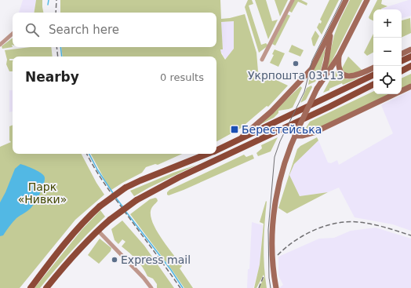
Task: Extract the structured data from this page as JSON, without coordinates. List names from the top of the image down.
{
  "parks": ["Парк «Нивки»"],
  "places": {
    "other": ["Укрпошта 03113", "Express mail"],
    "transit": ["Берестейська"]
  },
  "page": {
    "map_buttons": ["+", "−"],
    "search": "Search here",
    "heading": ["Nearby", "0 results"]
  }
}
